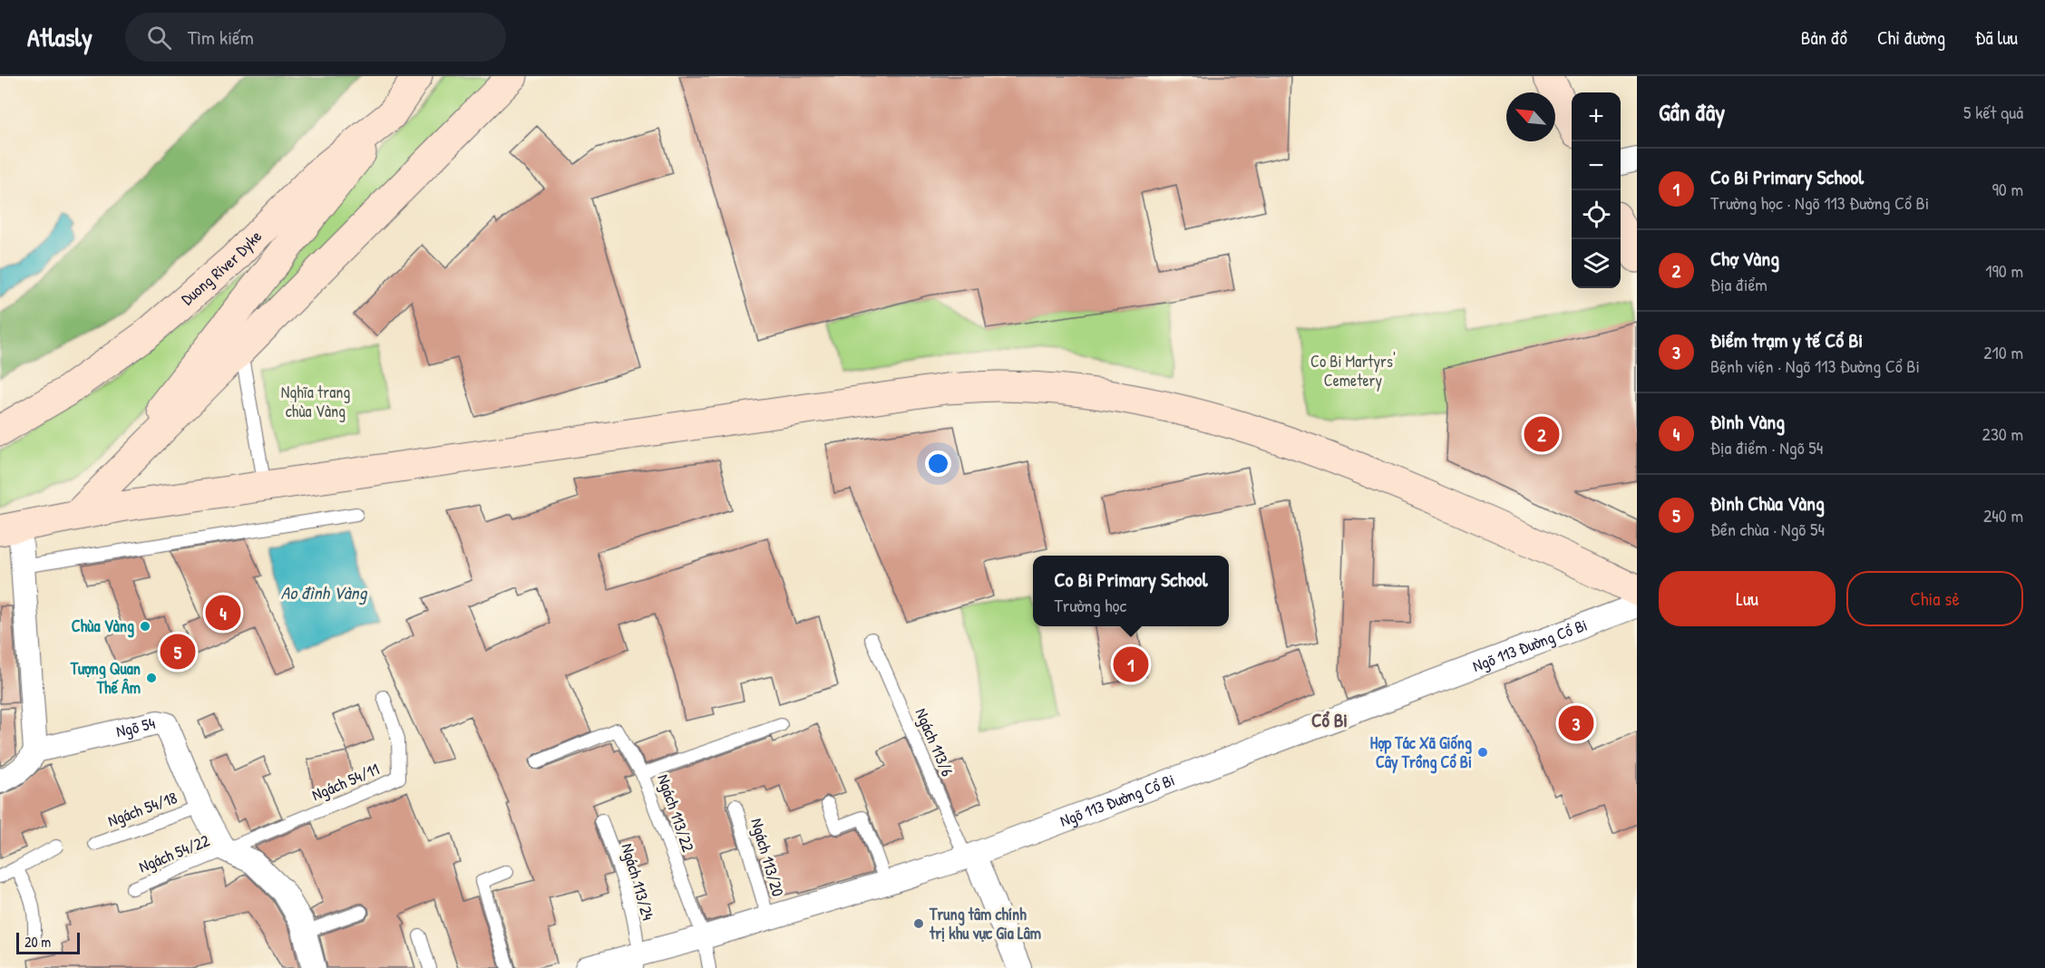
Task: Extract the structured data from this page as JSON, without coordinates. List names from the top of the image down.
{
  "streets": {
    "main road": ["Duong River Dyke"],
    "street": ["Ngõ 113 Đường Cổ Bi", "Ngõ 54"],
    "lane": [
      "Ngách 113/6",
      "Ngách 54/11",
      "Ngách 54/18",
      "Ngách 113/22",
      "Ngách 54/22",
      "Ngách 113/20",
      "Ngách 113/24"
    ]
  },
  "crossings": [
    ["Ngõ 113 Đường Cổ Bi", "Ngách 113/6"],
    ["Ngõ 113 Đường Cổ Bi", "Ngách 113/22"],
    ["Ngõ 113 Đường Cổ Bi", "Ngách 113/20"],
    ["Ngõ 113 Đường Cổ Bi", "Ngách 113/24"],
    ["Ngõ 54", "Ngách 54/11"],
    ["Ngõ 54", "Ngách 54/18"],
    ["Ngõ 54", "Ngách 54/22"],
    ["Ngách 54/11", "Ngách 54/22"]
  ],
  "districts": ["Cổ Bi"],
  "water": ["Ao đình Vàng"],
  "parks": ["Co Bi Martyrs' Cemetery", "Nghĩa trang chùa Vàng"],
  "places": [
    "Chùa Vàng",
    "Tượng Quan Thế Âm",
    "Hợp Tác Xã Giống Cây Trồng Cổ Bi",
    "Trung tâm chính trị khu vực Gia Lâm"
  ],
  "scale_bar": "20 m",
  "north": "top left",
  "page": {
    "header": "Atlasly",
    "search": "Tìm kiếm",
    "nav": ["Bản đồ", "Chỉ đường", "Đã lưu"],
    "heading": ["Gần đây", "5 kết quả"],
    "map_buttons": ["+", "−"],
    "list": [
      {
        "mark": "1",
        "name": "Co Bi Primary School",
        "note": "Trường học · Ngõ 113 Đường Cổ Bi",
        "value": "90 m"
      },
      {
        "mark": "2",
        "name": "Chợ Vàng",
        "note": "Địa điểm",
        "value": "190 m"
      },
      {
        "mark": "3",
        "name": "Điểm trạm y tế Cổ Bi",
        "note": "Bệnh viện · Ngõ 113 Đường Cổ Bi",
        "value": "210 m"
      },
      {
        "mark": "4",
        "name": "Đình Vàng",
        "note": "Địa điểm · Ngõ 54",
        "value": "230 m"
      },
      {
        "mark": "5",
        "name": "Đình Chùa Vàng",
        "note": "Đền chùa · Ngõ 54",
        "value": "240 m"
      }
    ],
    "pins": [
      "2",
      "4",
      "5",
      "1",
      "3"
    ],
    "buttons": ["Lưu", "Chia sẻ"],
    "popup": ["Co Bi Primary School", "Trường học"],
    "scale": "20 m"
  }
}
